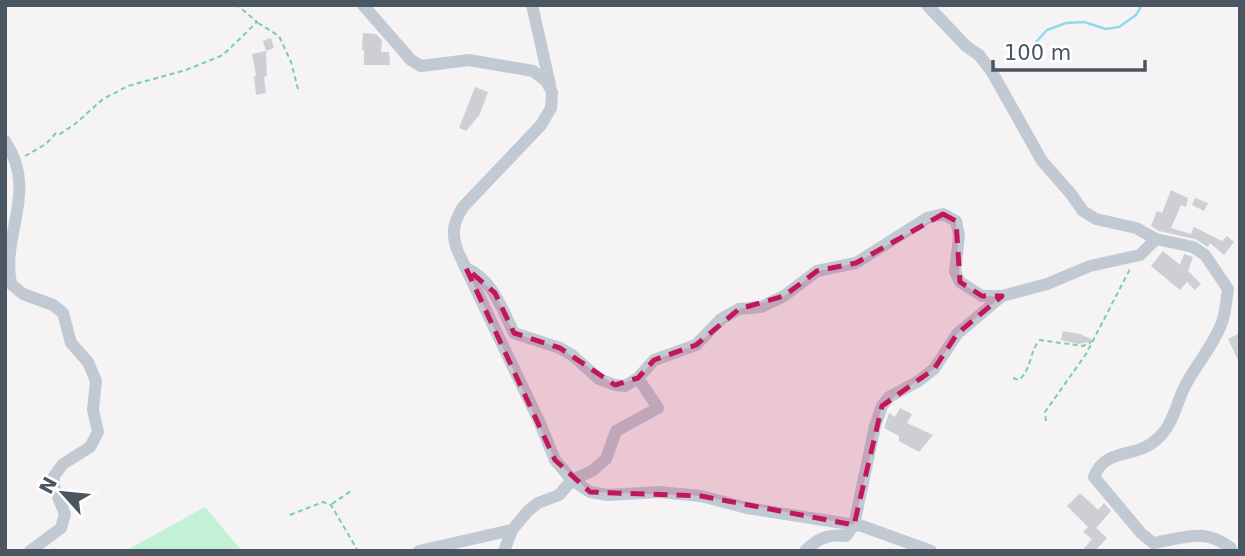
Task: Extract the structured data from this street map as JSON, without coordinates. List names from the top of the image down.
{
  "scale_bar": "100 m",
  "north": "top left"
}
